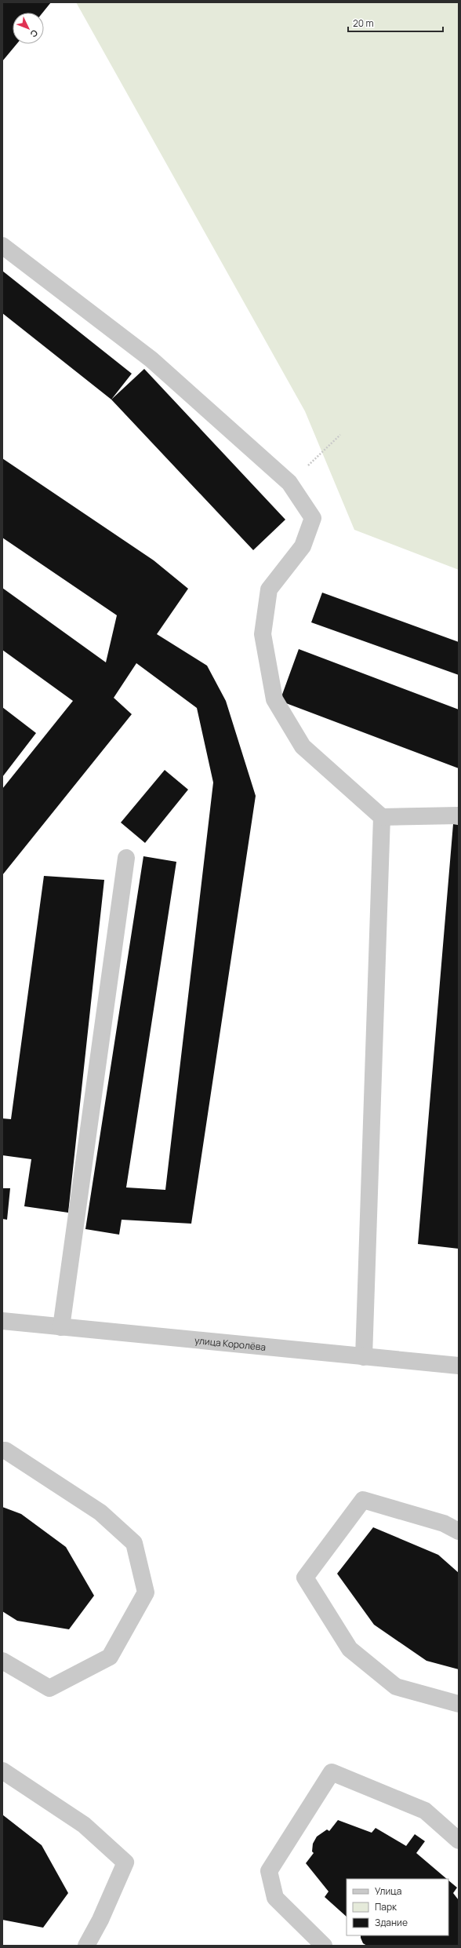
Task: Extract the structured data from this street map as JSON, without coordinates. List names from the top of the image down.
{
  "streets": {
    "street": ["улица Королёва"]
  },
  "legend": ["Улица", "Парк", "Здание"],
  "scale_bar": "20 m",
  "north": "bottom right"
}
